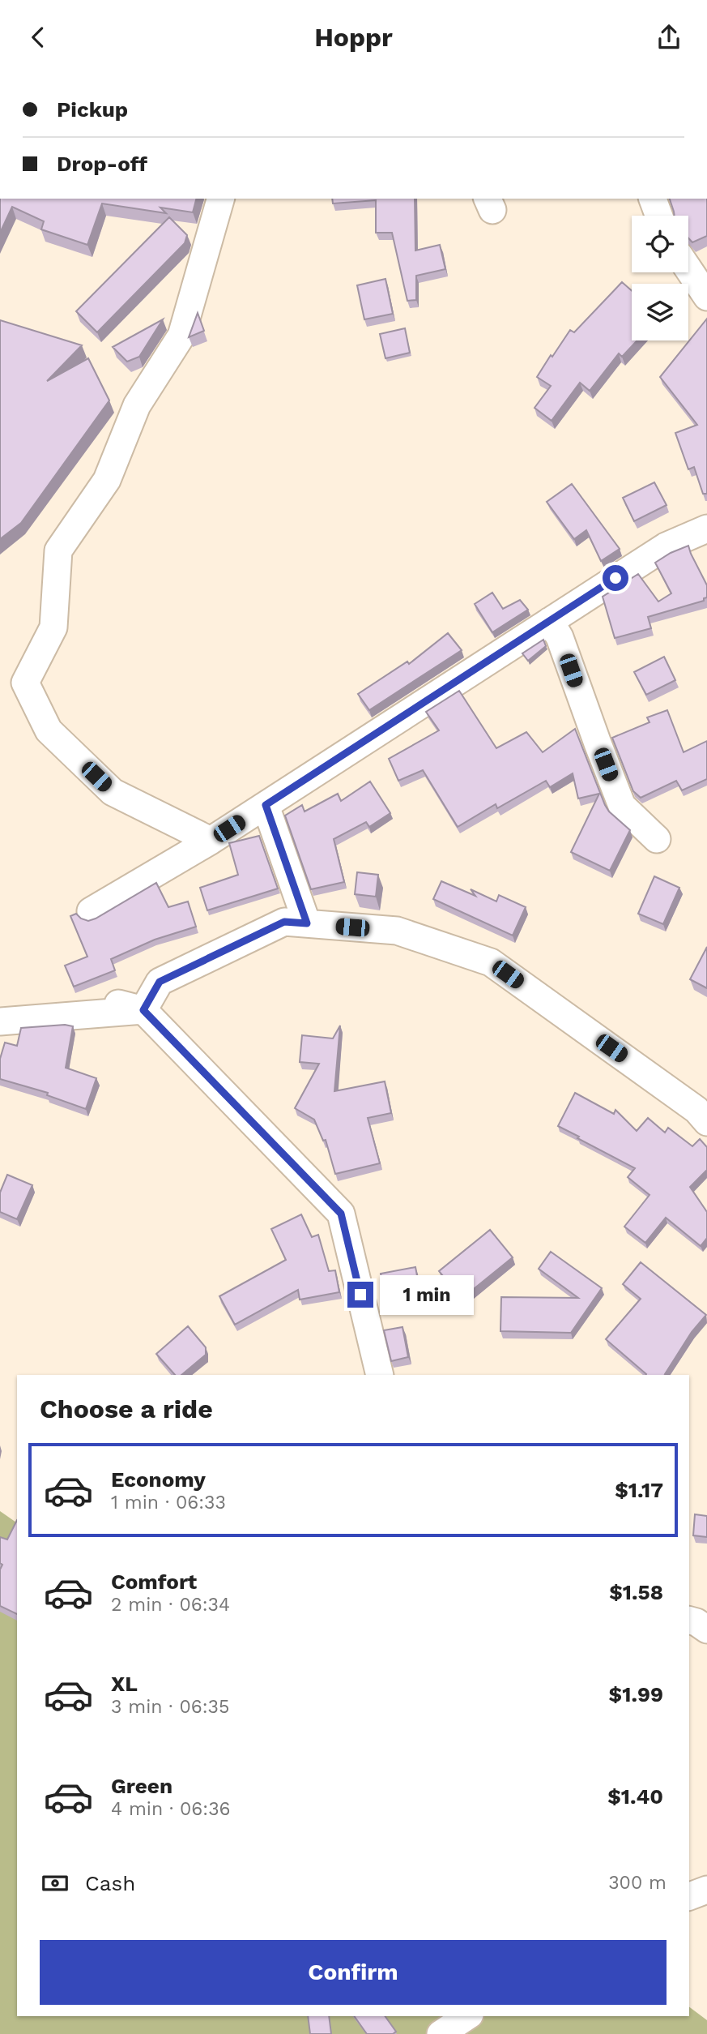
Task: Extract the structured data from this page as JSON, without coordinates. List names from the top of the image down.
{
  "page": {
    "header": "Hoppr",
    "banner": ["Pickup", "Drop-off"],
    "bubble": "1 min",
    "heading": "Choose a ride",
    "list": [
      {
        "name": "Economy",
        "note": "1 min · 06:33",
        "value": "$1.17"
      },
      {
        "name": "Comfort",
        "note": "2 min · 06:34",
        "value": "$1.58"
      },
      {
        "name": "XL",
        "note": "3 min · 06:35",
        "value": "$1.99"
      },
      {
        "name": "Green",
        "note": "4 min · 06:36",
        "value": "$1.40"
      }
    ],
    "pay": ["Cash", "300 m"],
    "buttons": "Confirm"
  }
}
